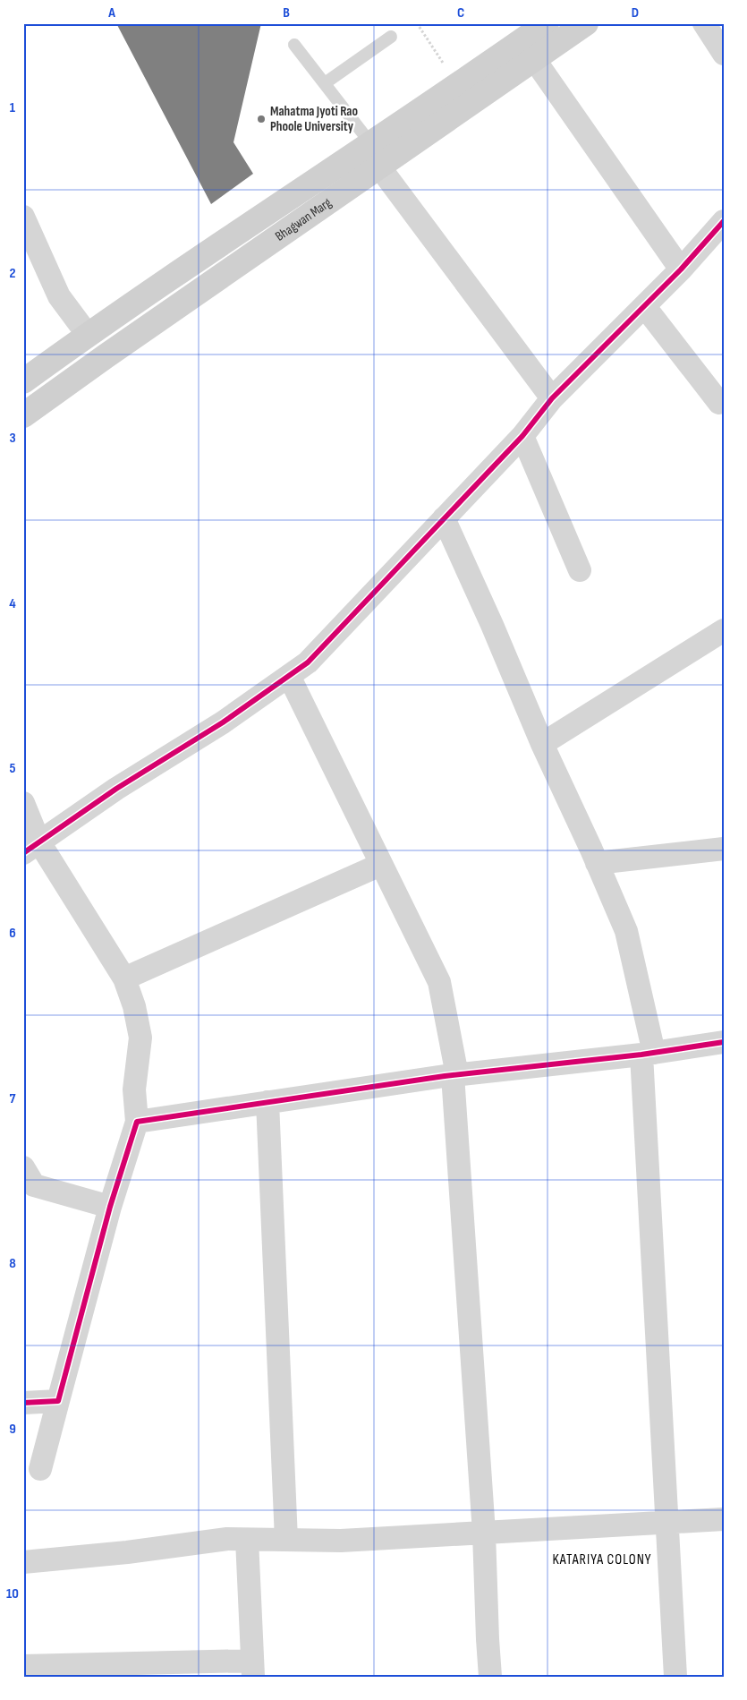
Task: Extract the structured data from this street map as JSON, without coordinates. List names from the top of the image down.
{
  "streets": {
    "street": ["Bhagwan Marg"]
  },
  "districts": ["KATARIYA COLONY"],
  "places": ["Mahatma Jyoti Rao Phoole University"],
  "grid": {
    "columns": [
      "A",
      "B",
      "C",
      "D"
    ],
    "rows": [
      "1",
      "2",
      "3",
      "4",
      "5",
      "6",
      "7",
      "8",
      "9",
      "10"
    ]
  }
}
